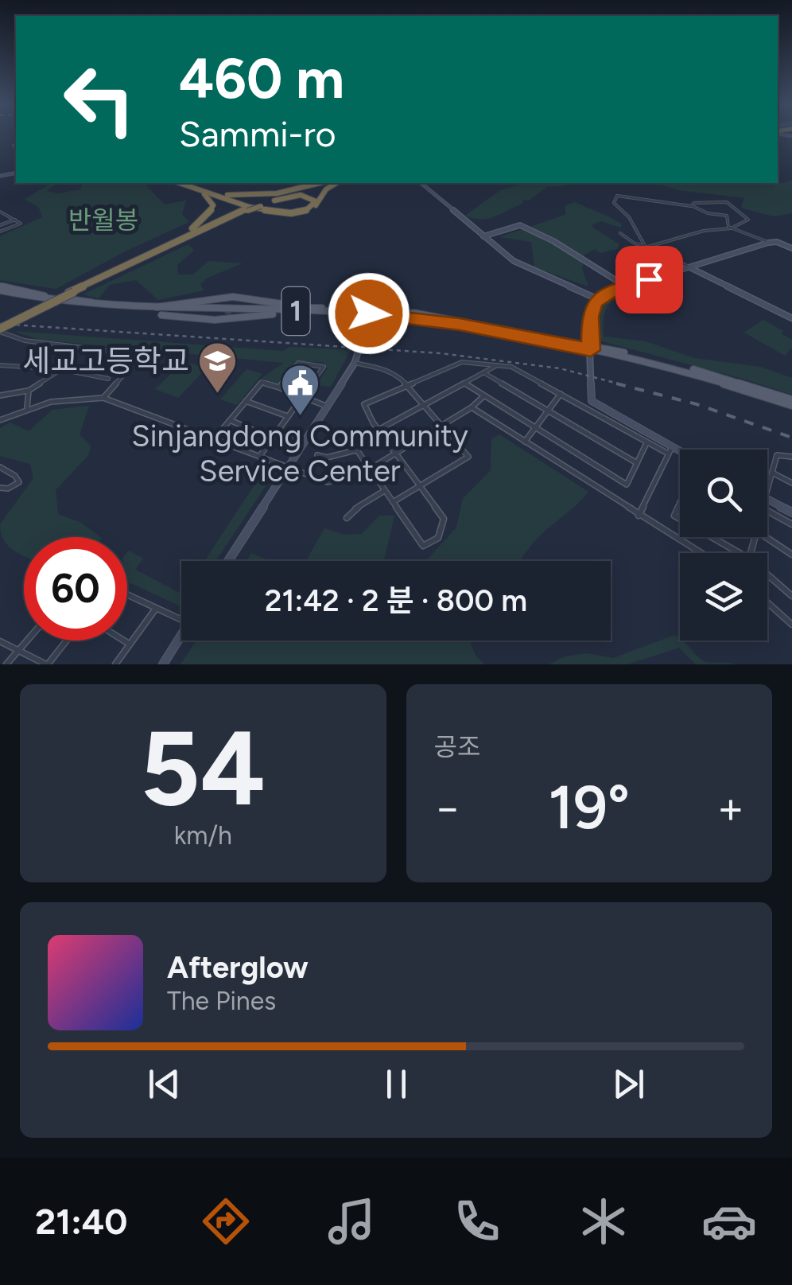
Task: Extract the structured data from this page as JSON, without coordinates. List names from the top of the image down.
{
  "streets": {
    "main road": ["1"]
  },
  "parks": ["반월봉"],
  "places": {
    "school or university": ["세교고등학교"],
    "public building": ["Sinjangdong Community Service Center"]
  },
  "page": {
    "turn": ["460 m", "Sammi-ro"],
    "limit": "60",
    "trip": "21:42 · 2 분 · 800 m",
    "tile": [
      ["54", "km/h"],
      "공조"
    ],
    "heat": ["−", "19°", "+"],
    "song": ["Afterglow", "The Pines"],
    "tabs": "21:40"
  }
}
